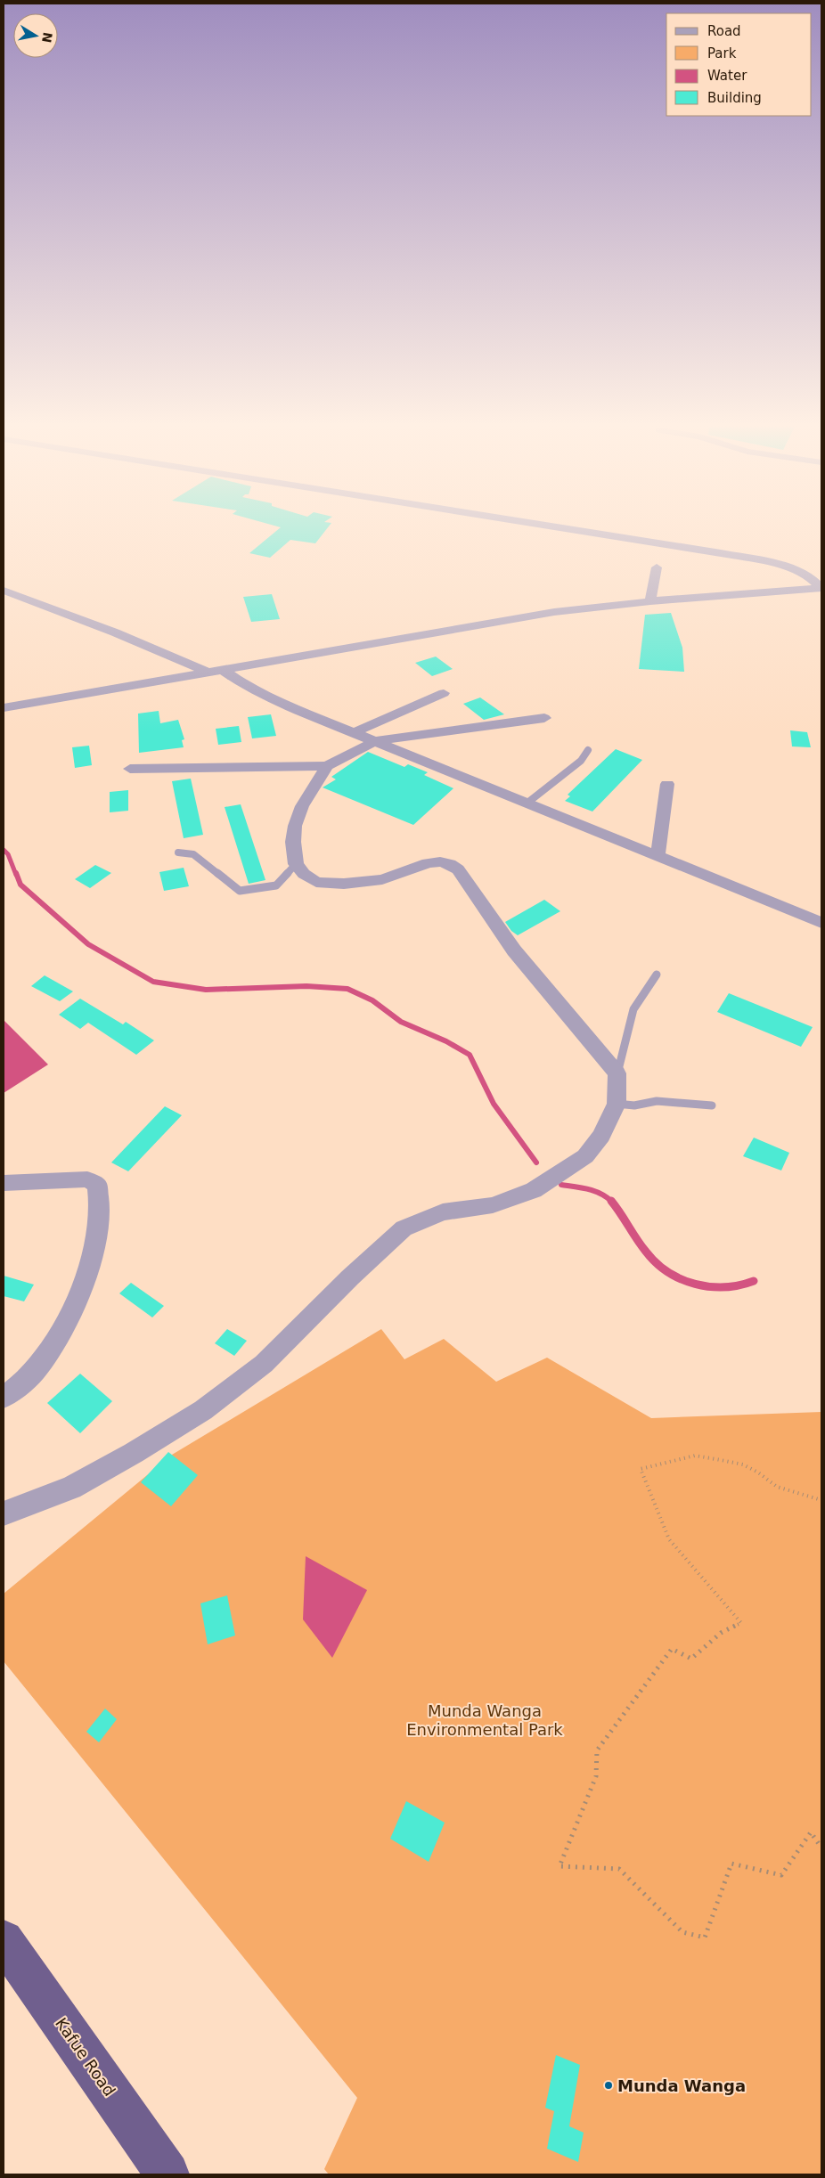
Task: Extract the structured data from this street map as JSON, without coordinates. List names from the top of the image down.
{
  "streets": {
    "highway": ["Kafue Road"]
  },
  "parks": ["Munda Wanga Environmental Park"],
  "places": ["Munda Wanga"],
  "legend": [
    "Road",
    "Park",
    "Water",
    "Building"
  ],
  "north": "right"
}
